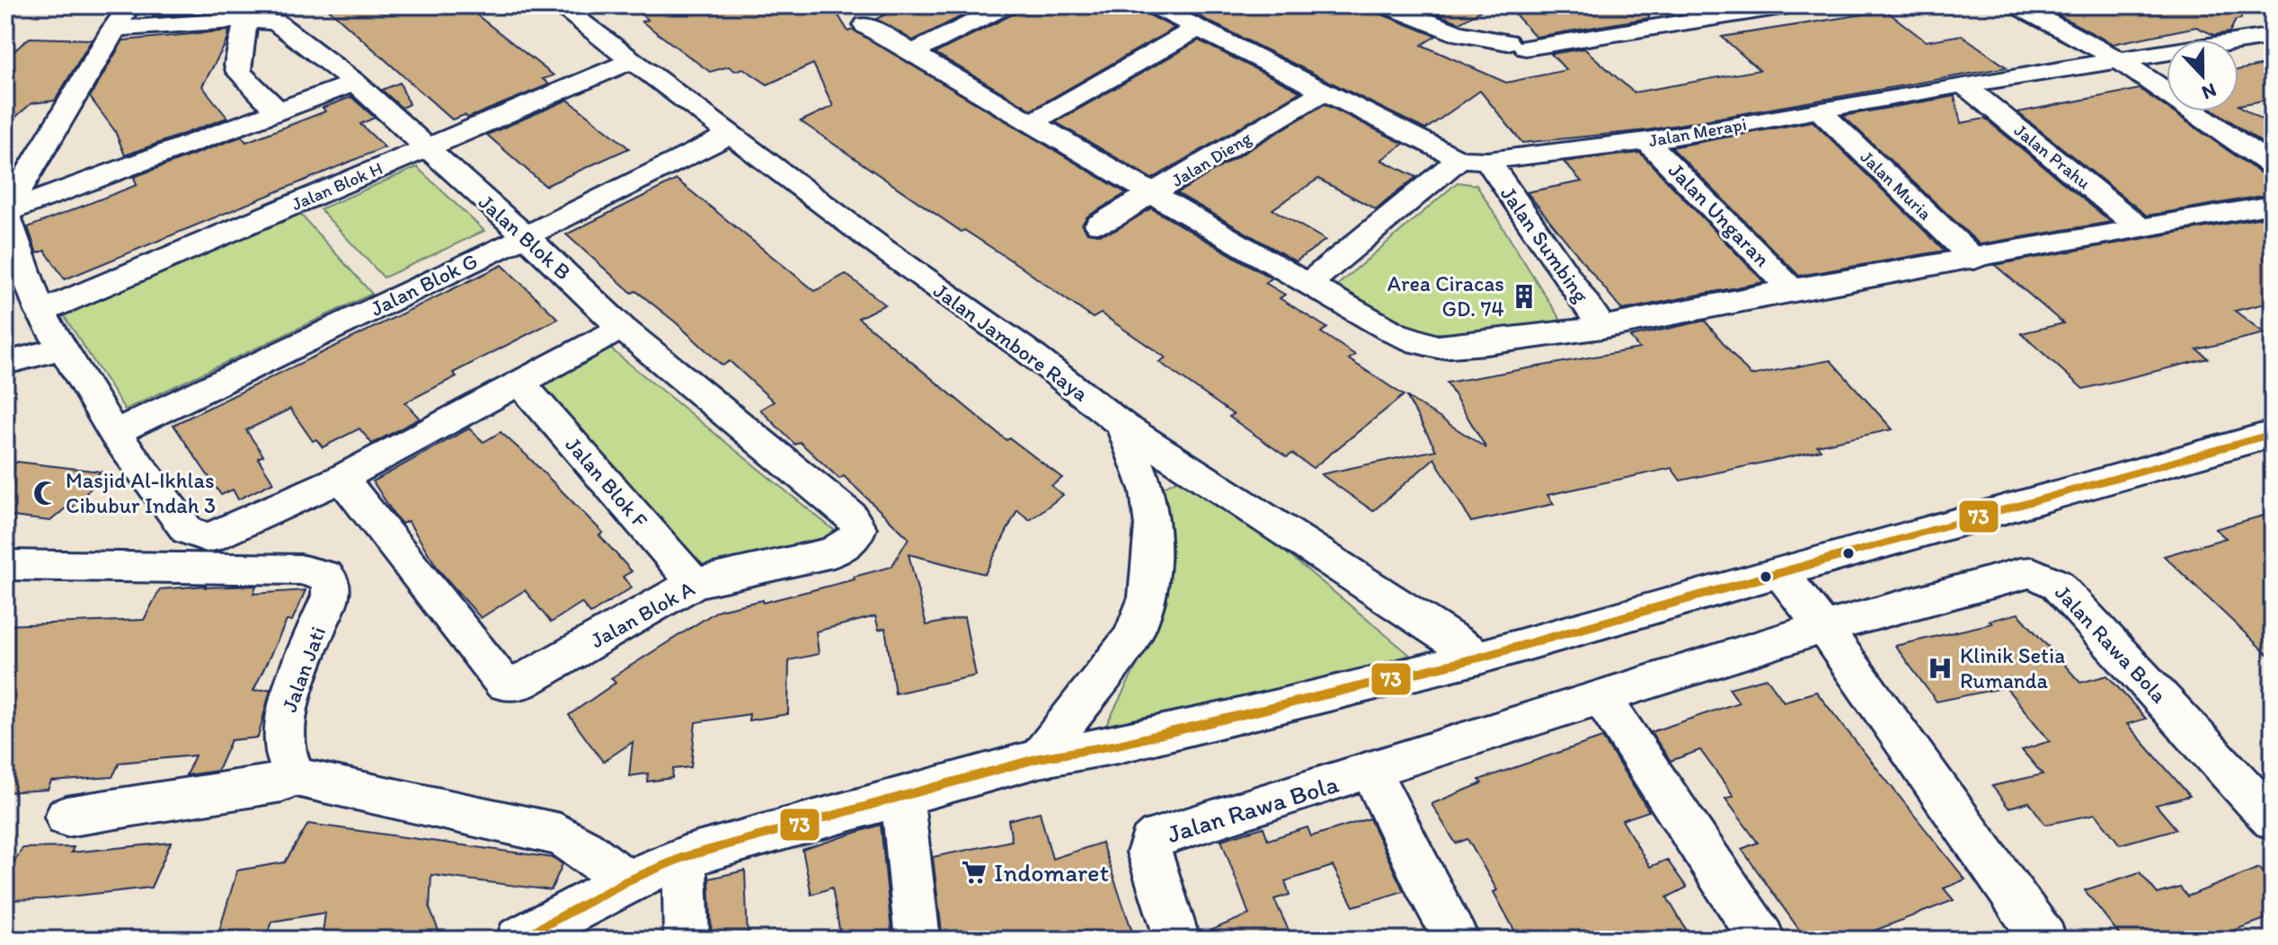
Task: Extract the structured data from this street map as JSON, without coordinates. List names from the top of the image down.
{
  "streets": {
    "street": [
      "Jalan Merapi",
      "Jalan Prahu",
      "Jalan Dieng",
      "Jalan Muria",
      "Jalan Blok H",
      "Jalan Ungaran",
      "Jalan Blok B",
      "Jalan Sumbing",
      "Jalan Blok G",
      "Jalan Jambore Raya",
      "Jalan Blok F",
      "Jalan Blok A",
      "Jalan Rawa Bola",
      "Jalan Jati"
    ]
  },
  "crossings": [
    ["Jalan Merapi", "Jalan Prahu"],
    ["Jalan Merapi", "Jalan Muria"],
    ["Jalan Merapi", "Jalan Ungaran"],
    ["Jalan Merapi", "Jalan Sumbing"],
    ["Jalan Blok H", "Jalan Blok B"],
    ["Jalan Blok H", "Jalan Jambore Raya"],
    ["Jalan Blok B", "Jalan Blok G"],
    ["Jalan Blok B", "Jalan Blok A"],
    ["Jalan Blok G", "Jalan Jambore Raya"],
    ["Jalan Blok F", "Jalan Blok A"]
  ],
  "places": {
    "building": ["Area Ciracas GD. 74"],
    "mosque": ["Masjid Al-Ikhlas Cibubur Indah 3"],
    "hospital": ["Klinik Setia Rumanda"],
    "supermarket": ["Indomaret"]
  },
  "lines": ["transit line 73"],
  "north": "bottom"
}
